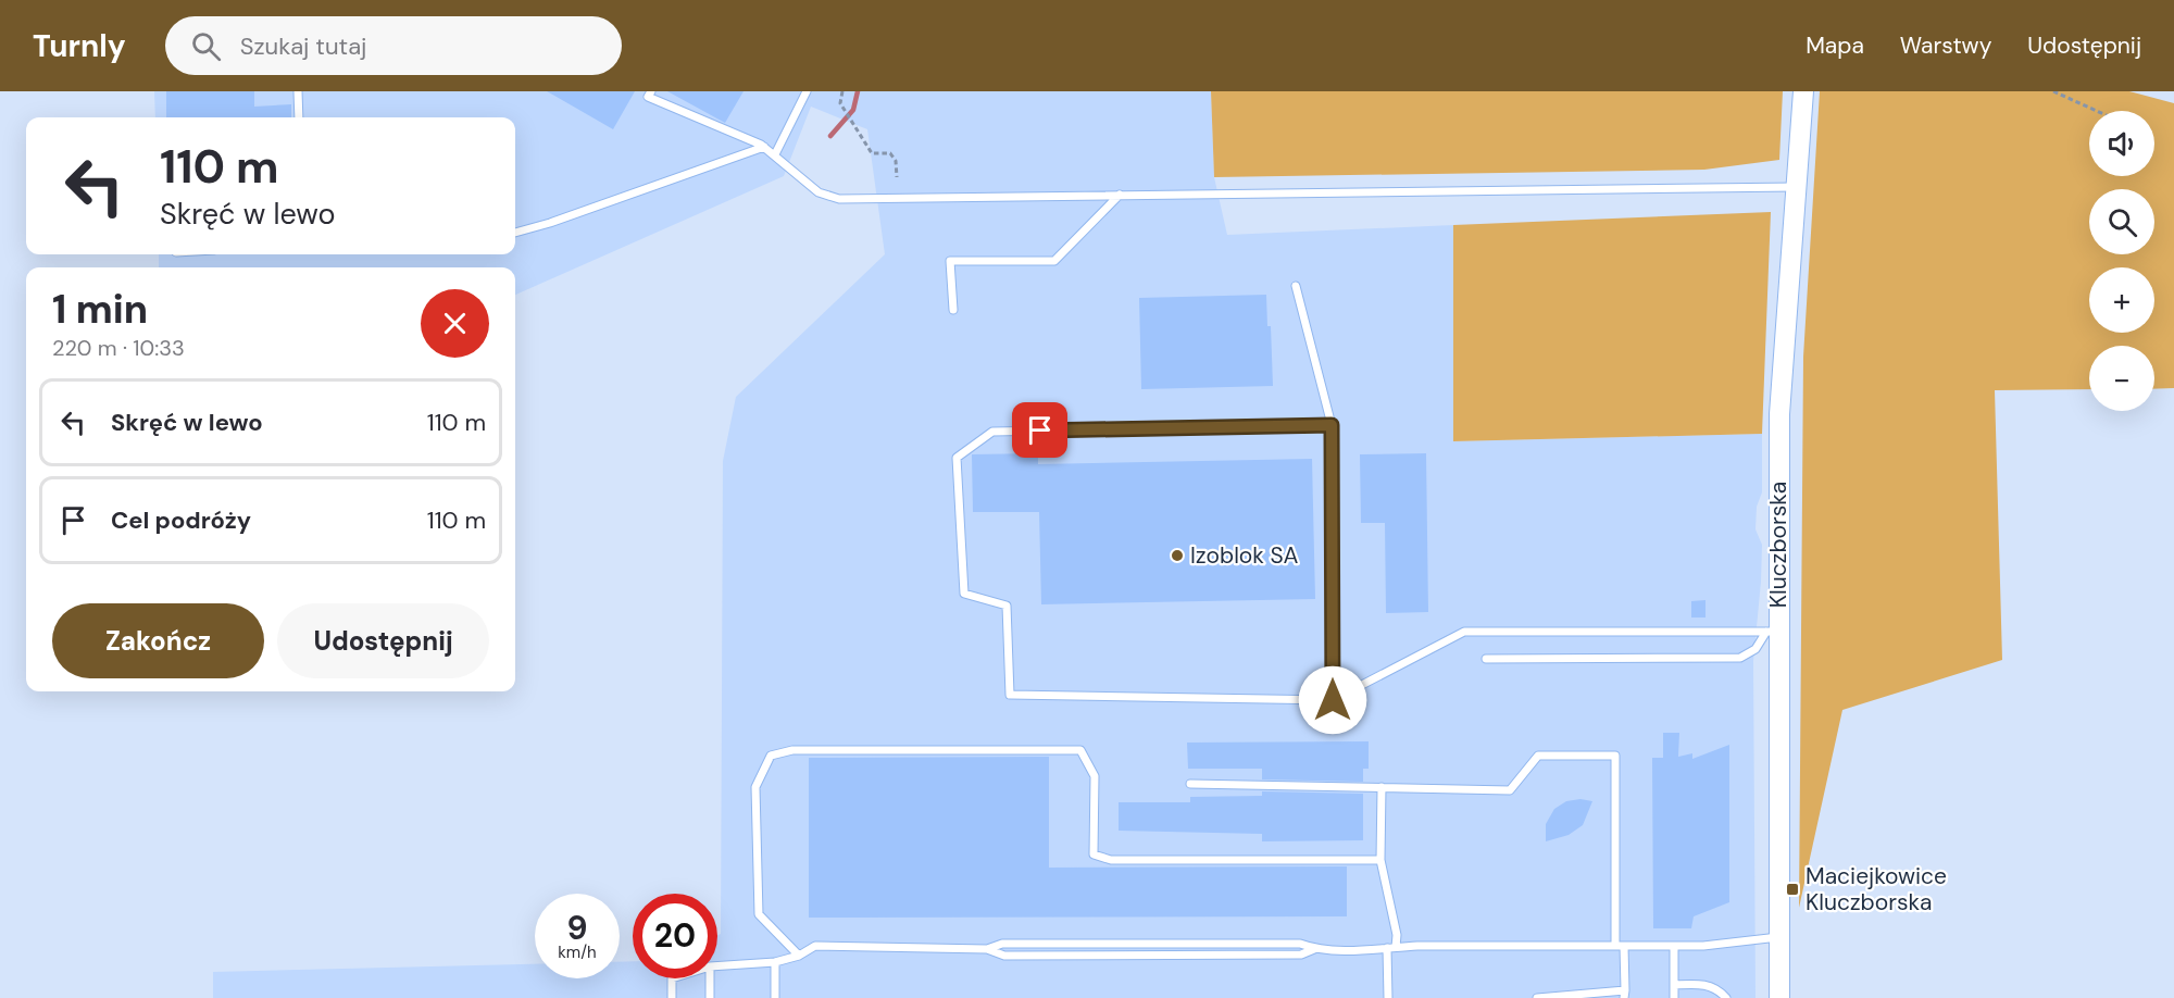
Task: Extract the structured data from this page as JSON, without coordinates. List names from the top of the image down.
{
  "streets": {
    "street": ["Kluczborska"]
  },
  "places": {
    "other": ["Izoblok SA"],
    "transit": ["Maciejkowice Kluczborska"]
  },
  "page": {
    "header": "Turnly",
    "search": "Szukaj tutaj",
    "nav": ["Mapa", "Warstwy", "Udostępnij"],
    "map_buttons": ["+", "−"],
    "turn": ["110 m", "Skręć w lewo"],
    "heading": ["1 min", "220 m · 10:33"],
    "list": [
      {
        "name": "Skręć w lewo",
        "value": "110 m"
      },
      {
        "name": "Cel podróży",
        "value": "110 m"
      }
    ],
    "buttons": ["Zakończ", "Udostępnij"],
    "speed": "9 km/h",
    "limit": "20"
  }
}
